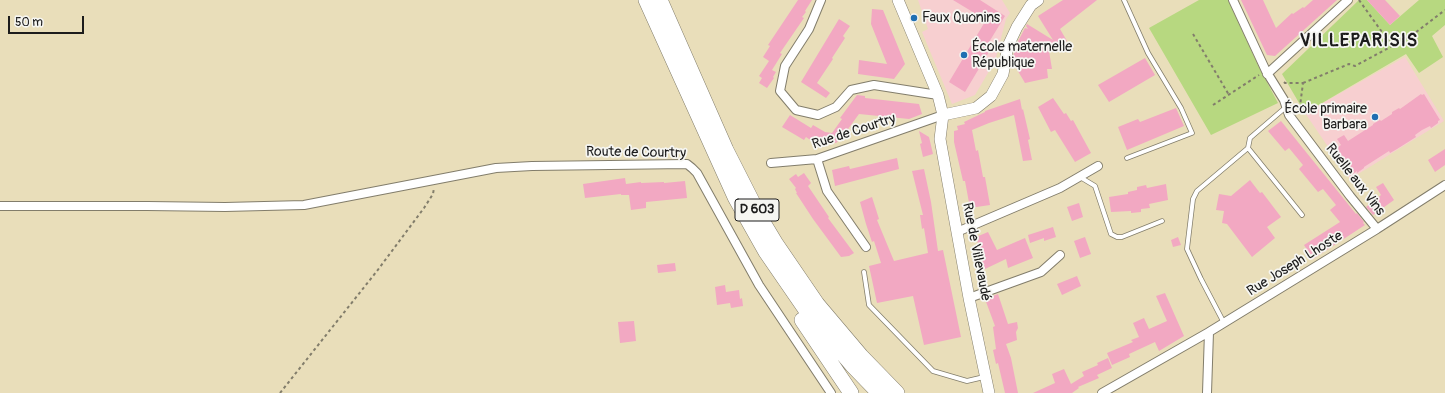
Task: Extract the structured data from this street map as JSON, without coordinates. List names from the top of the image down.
{
  "streets": {
    "highway": ["D 603"],
    "street": [
      "Rue de Courtry",
      "Route de Courtry",
      "Ruelle aux Vins",
      "Rue de Villevaudé",
      "Rue Joseph Lhoste"
    ]
  },
  "crossings": [
    ["Rue de Courtry", "Rue de Villevaudé"],
    ["Ruelle aux Vins", "Rue Joseph Lhoste"]
  ],
  "districts": ["VILLEPARISIS"],
  "places": ["Faux Quonins", "École maternelle République", "École primaire Barbara"],
  "scale_bar": "50 m"
}
